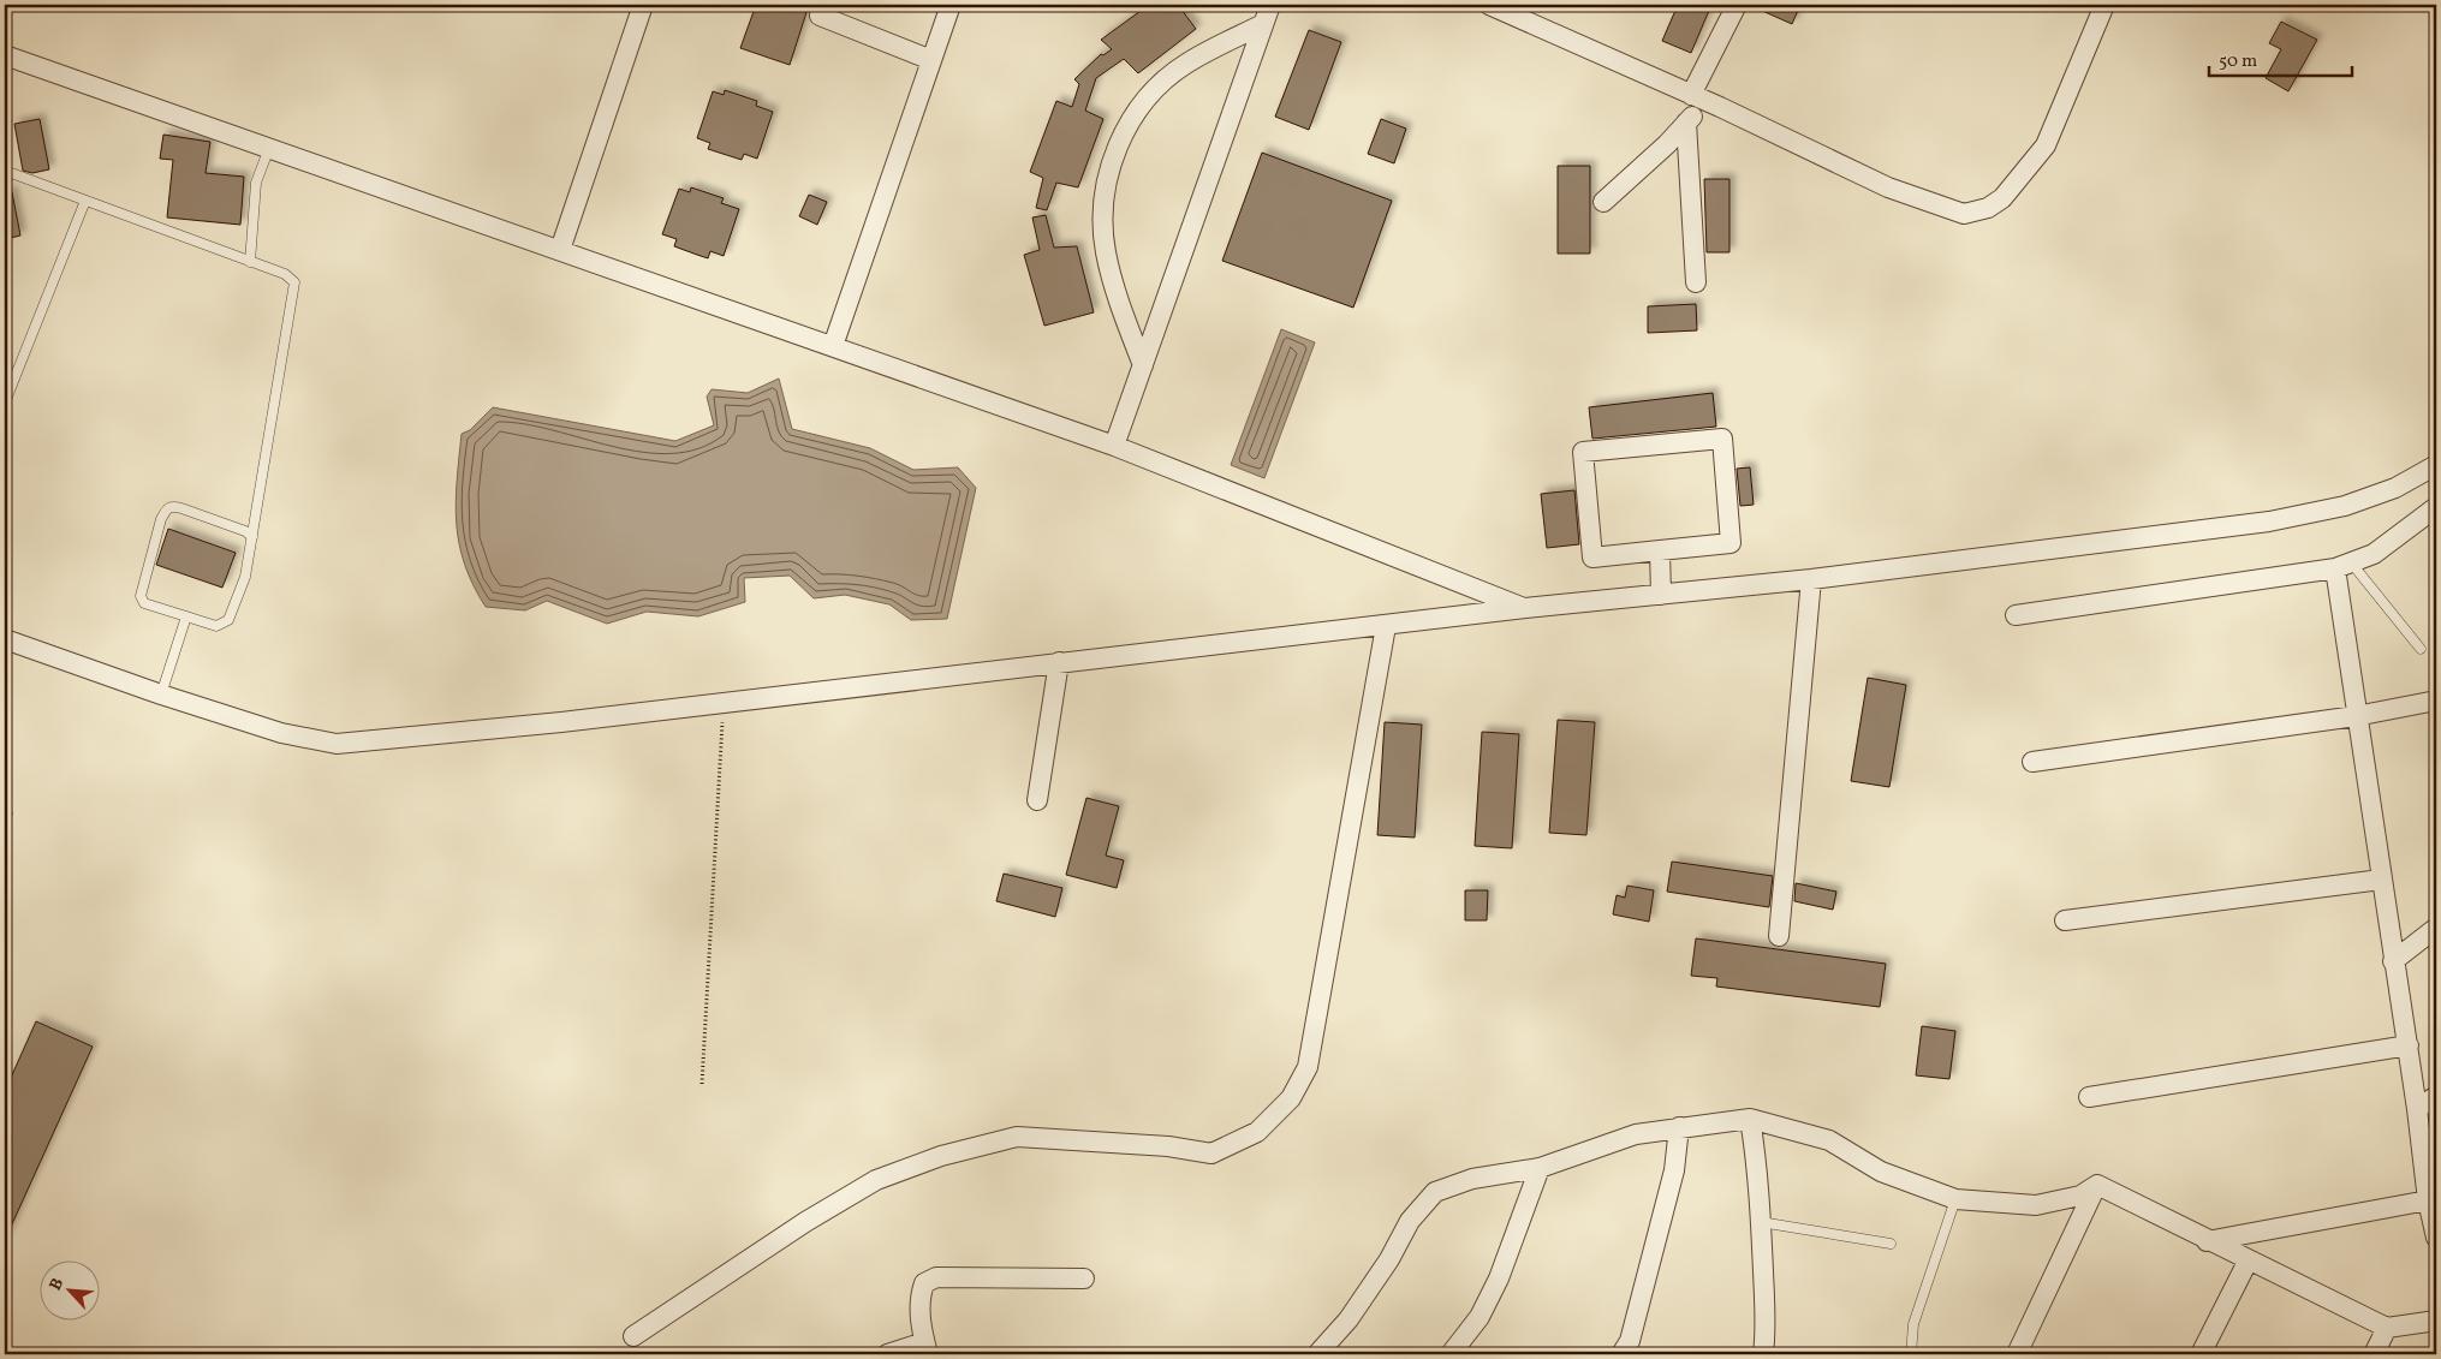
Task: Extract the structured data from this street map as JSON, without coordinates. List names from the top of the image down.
{
  "scale_bar": "50 m",
  "north": "top left"
}
